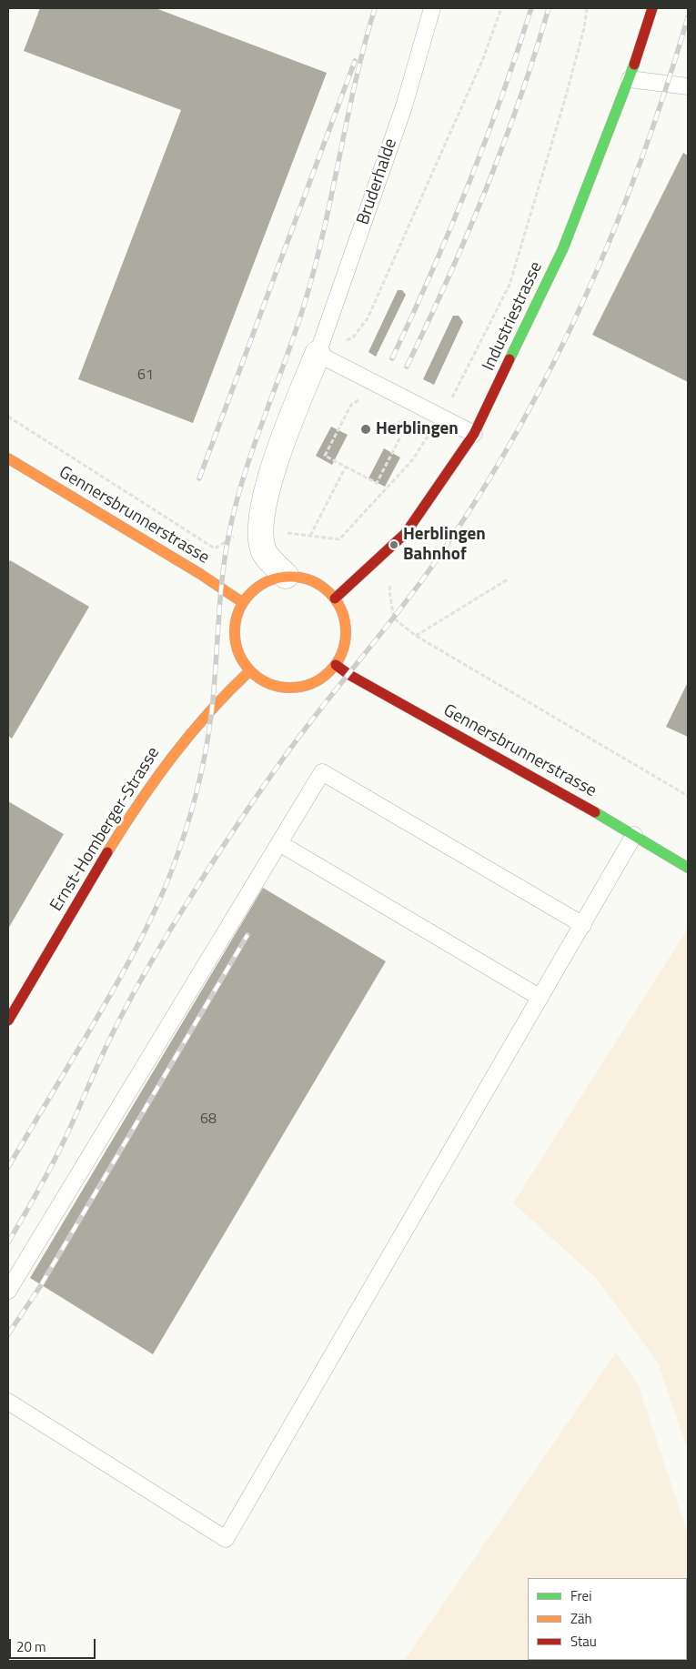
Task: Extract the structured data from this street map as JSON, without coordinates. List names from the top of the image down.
{
  "streets": {
    "street": [
      "Bruderhalde",
      "Industriestrasse",
      "Gennersbrunnerstrasse",
      "Ernst-Homberger-Strasse"
    ]
  },
  "crossings": [
    ["Bruderhalde", "Industriestrasse"],
    ["Bruderhalde", "Gennersbrunnerstrasse"],
    ["Bruderhalde", "Ernst-Homberger-Strasse"],
    ["Industriestrasse", "Gennersbrunnerstrasse"],
    ["Industriestrasse", "Ernst-Homberger-Strasse"],
    ["Gennersbrunnerstrasse", "Ernst-Homberger-Strasse"]
  ],
  "places": ["Herblingen", "Herblingen Bahnhof"],
  "house_numbers": ["61", "68"],
  "legend": ["Frei", "Zäh", "Stau"],
  "scale_bar": "20 m"
}
